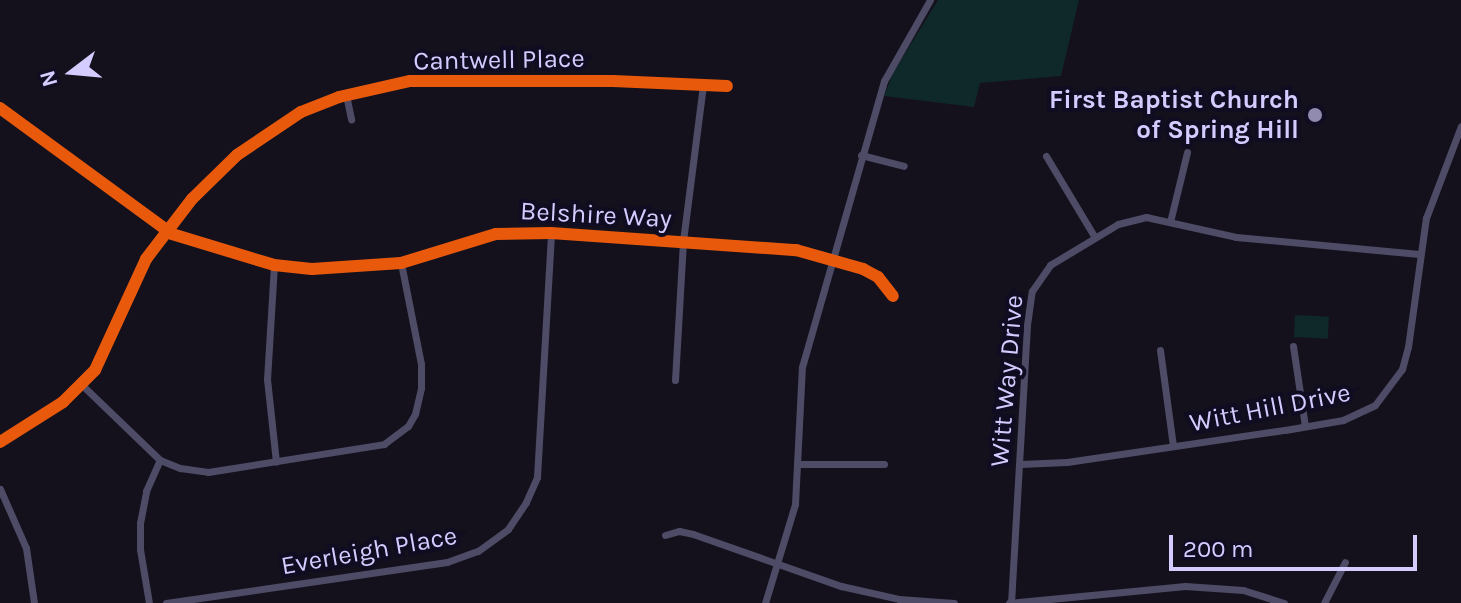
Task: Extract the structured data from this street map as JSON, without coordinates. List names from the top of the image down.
{
  "streets": {
    "street": [
      "Cantwell Place",
      "Belshire Way",
      "Witt Way Drive",
      "Witt Hill Drive",
      "Everleigh Place"
    ]
  },
  "crossings": [
    ["Cantwell Place", "Belshire Way"],
    ["Belshire Way", "Everleigh Place"],
    ["Witt Way Drive", "Witt Hill Drive"]
  ],
  "places": ["First Baptist Church of Spring Hill"],
  "scale_bar": "200 m",
  "north": "left"
}
